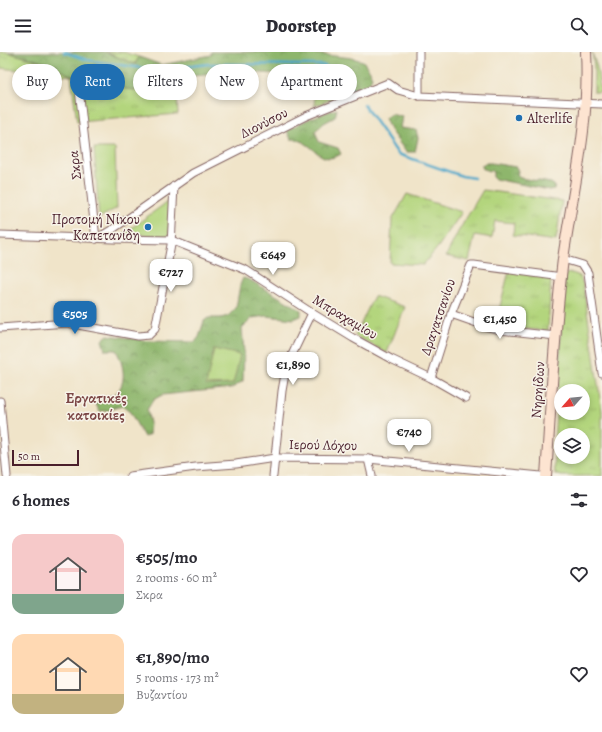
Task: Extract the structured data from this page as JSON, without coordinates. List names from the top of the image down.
{
  "streets": {
    "street": [
      "Διονύσου",
      "Σκρα",
      "Μπραχαμίου",
      "Δραγατσανίου",
      "Νηρηίδων",
      "Ιερού Λόχου"
    ]
  },
  "crossings": [
    ["Διονύσου", "Σκρα"],
    ["Διονύσου", "Μπραχαμίου"],
    ["Διονύσου", "Νηρηίδων"],
    ["Σκρα", "Μπραχαμίου"],
    ["Μπραχαμίου", "Δραγατσανίου"],
    ["Δραγατσανίου", "Νηρηίδων"]
  ],
  "districts": ["Εργατικές κατοικίες"],
  "places": ["Alterlife", "Προτομή Νίκου Καπετανίδη"],
  "scale_bar": "50 m",
  "north": "bottom left",
  "page": {
    "header": "Doorstep",
    "chip": [
      "Buy",
      "Rent",
      "Filters",
      "New",
      "Apartment"
    ],
    "price": [
      "€649",
      "€727",
      "€505",
      "€1,450",
      "€1,890",
      "€740"
    ],
    "scale": "50 m",
    "heading": "6 homes",
    "list": [
      {
        "name": "€505/mo",
        "note": "2 rooms · 60 m² · Σκρα"
      },
      {
        "name": "€1,890/mo",
        "note": "5 rooms · 173 m² · Βυζαντίου"
      }
    ]
  }
}
